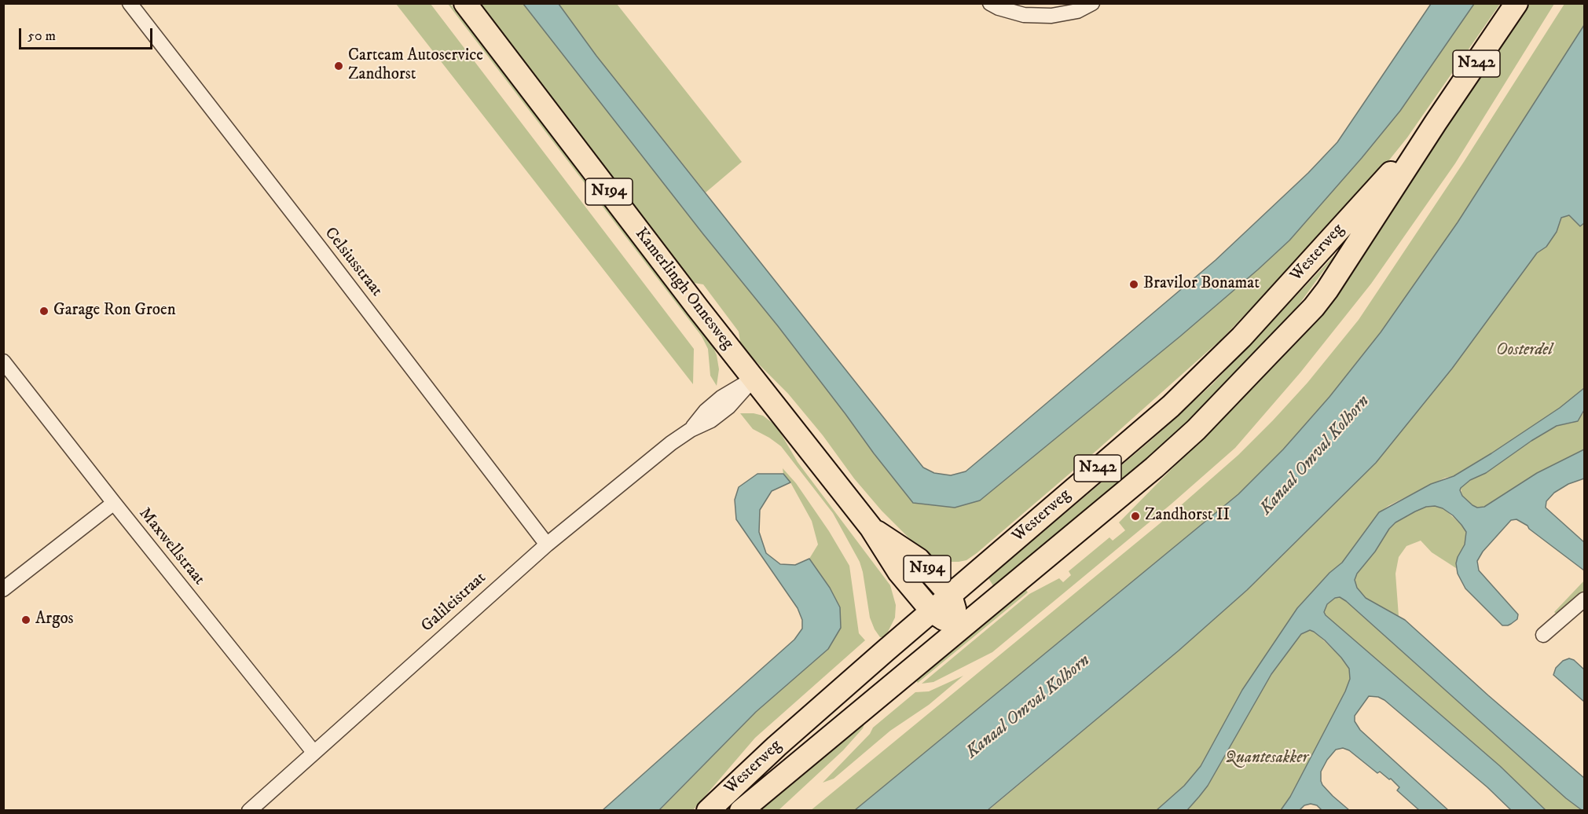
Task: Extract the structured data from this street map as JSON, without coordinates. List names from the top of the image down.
{
  "streets": {
    "main road": [
      "N242",
      "N194",
      "Westerweg",
      "Kamerlingh Onnesweg"
    ],
    "street": ["Celsiusstraat", "Maxwellstraat", "Galileistraat"]
  },
  "crossings": [
    ["Westerweg", "Kamerlingh Onnesweg"],
    ["Celsiusstraat", "Galileistraat"],
    ["Kamerlingh Onnesweg", "Galileistraat"],
    ["Maxwellstraat", "Galileistraat"]
  ],
  "water": ["Kanaal Omval Kolhorn"],
  "parks": ["Oosterdel", "Quantesakker"],
  "places": [
    "Carteam Autoservice Zandhorst",
    "Bravilor Bonamat",
    "Garage Ron Groen",
    "Zandhorst II",
    "Argos"
  ],
  "scale_bar": "50 m"
}
